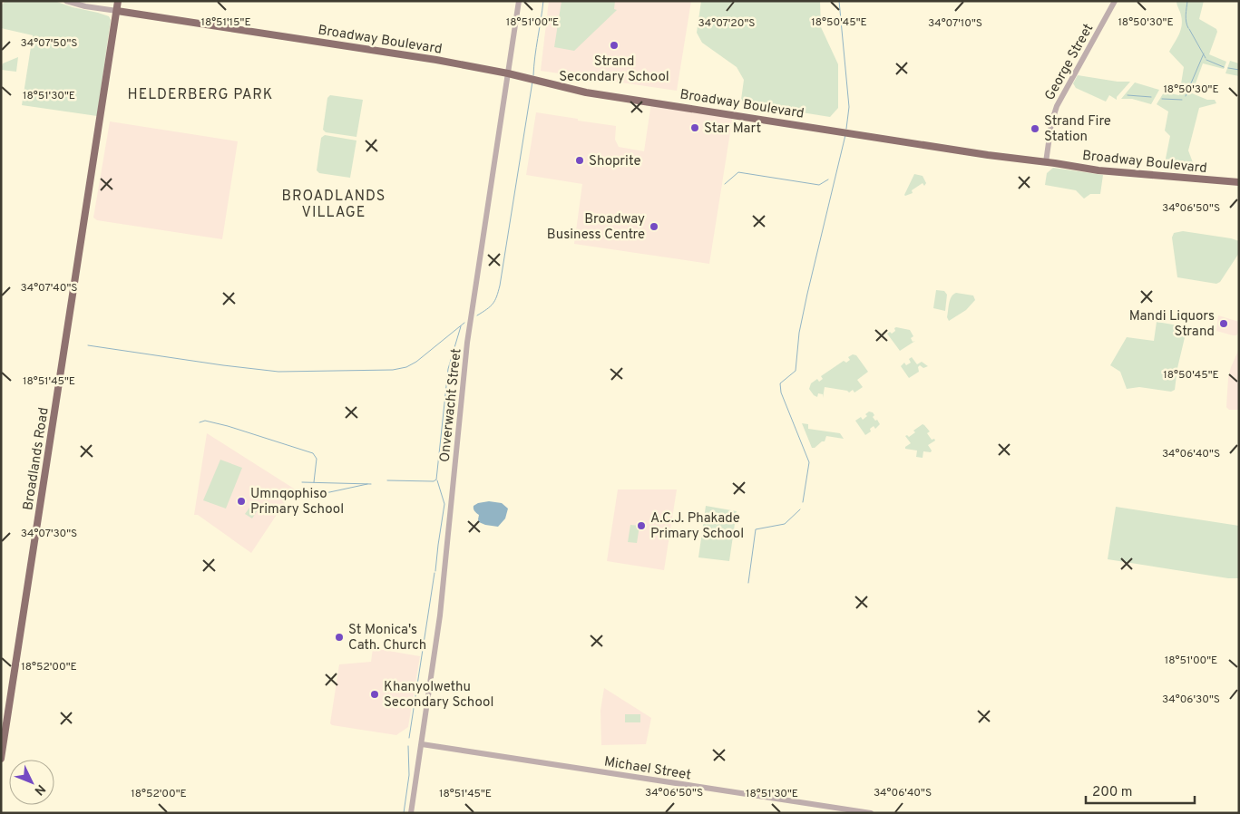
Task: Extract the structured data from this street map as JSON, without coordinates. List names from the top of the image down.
{
  "streets": {
    "main road": ["Broadway Boulevard", "Broadlands Road"],
    "street": ["George Street", "Onverwacht Street", "Michael Street"]
  },
  "crossings": [
    ["Broadway Boulevard", "George Street"],
    ["Broadway Boulevard", "Onverwacht Street"],
    ["Broadway Boulevard", "Broadlands Road"],
    ["Onverwacht Street", "Michael Street"]
  ],
  "districts": ["HELDERBERG PARK", "BROADLANDS VILLAGE"],
  "places": [
    "Strand Secondary School",
    "Star Mart",
    "Strand Fire Station",
    "Shoprite",
    "Broadway Business Centre",
    "Mandi Liquors Strand",
    "Umnqophiso Primary School",
    "A.C.J. Phakade Primary School",
    "St Monica's Cath. Church",
    "Khanyolwethu Secondary School"
  ],
  "scale_bar": "200 m",
  "north": "bottom right",
  "coordinates": [
    "18°51'15\"E",
    "18°50'45\"E",
    "18°50'30\"E",
    "18°51'00\"E",
    "34°07'20\"S",
    "34°07'10\"S",
    "34°07'50\"S",
    "18°51'30\"E",
    "34°06'50\"S",
    "34°07'40\"S",
    "18°51'45\"E",
    "34°06'40\"S",
    "34°07'30\"S",
    "18°52'00\"E",
    "34°06'30\"S"
  ]
}
